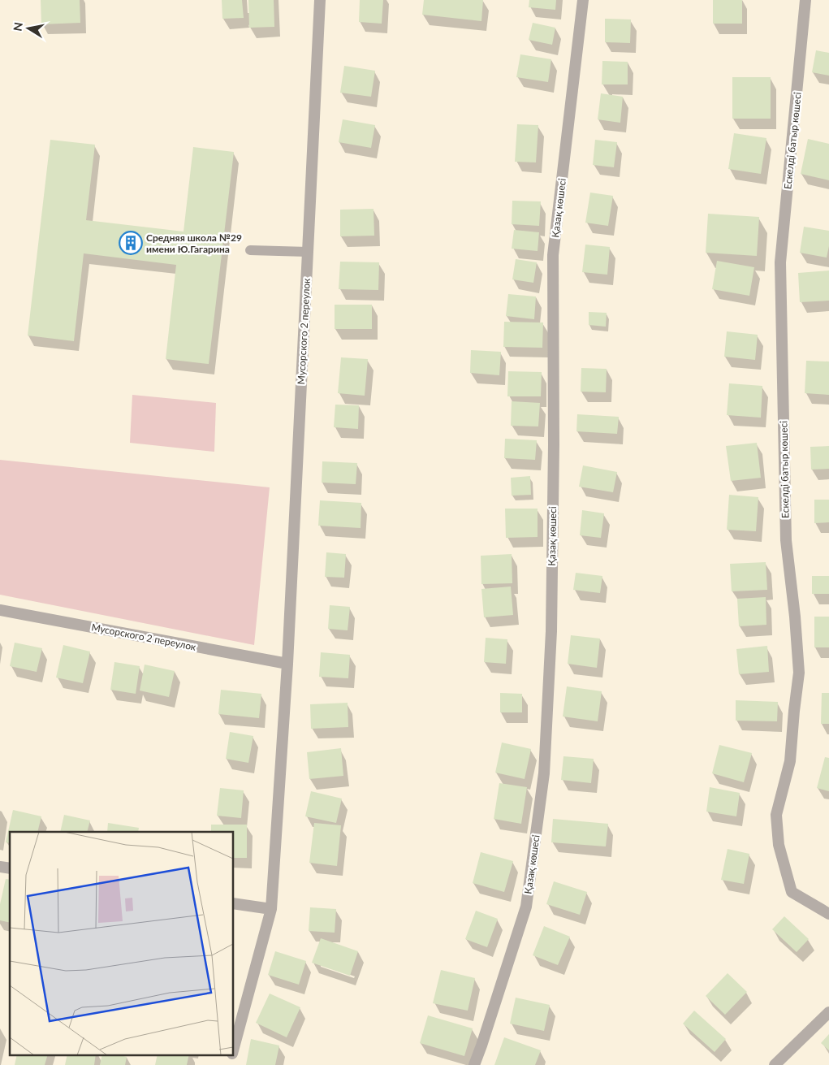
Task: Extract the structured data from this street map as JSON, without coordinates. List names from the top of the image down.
{
  "streets": {
    "street": ["Ескелді батыр көшесі", "Қазақ көшесі", "Мусорского 2 переулок"]
  },
  "places": {
    "building": ["Средняя школа №29 имени Ю.Гагарина"]
  },
  "north": "left"
}
